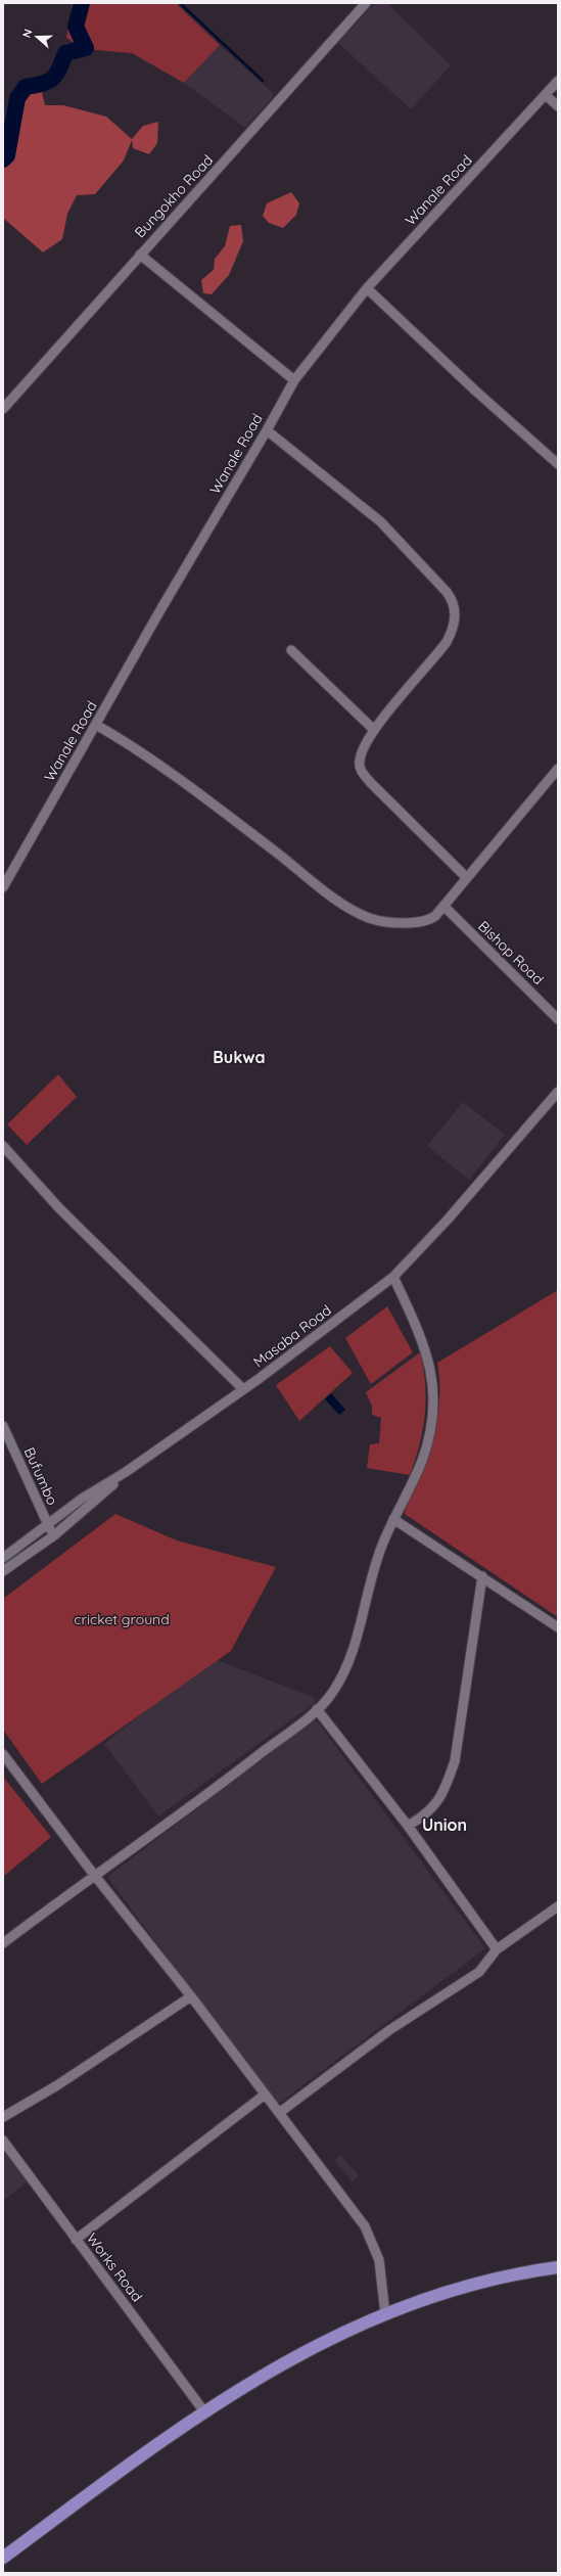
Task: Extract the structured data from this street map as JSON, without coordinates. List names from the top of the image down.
{
  "streets": {
    "street": [
      "Wanale Road",
      "Bungokho Road",
      "Bishop Road",
      "Masaba Road",
      "Bufumbo",
      "Works Road"
    ]
  },
  "crossings": [
    ["Masaba Road", "Bufumbo"]
  ],
  "districts": ["Bukwa", "Union"],
  "parks": ["cricket ground"],
  "north": "left"
}
